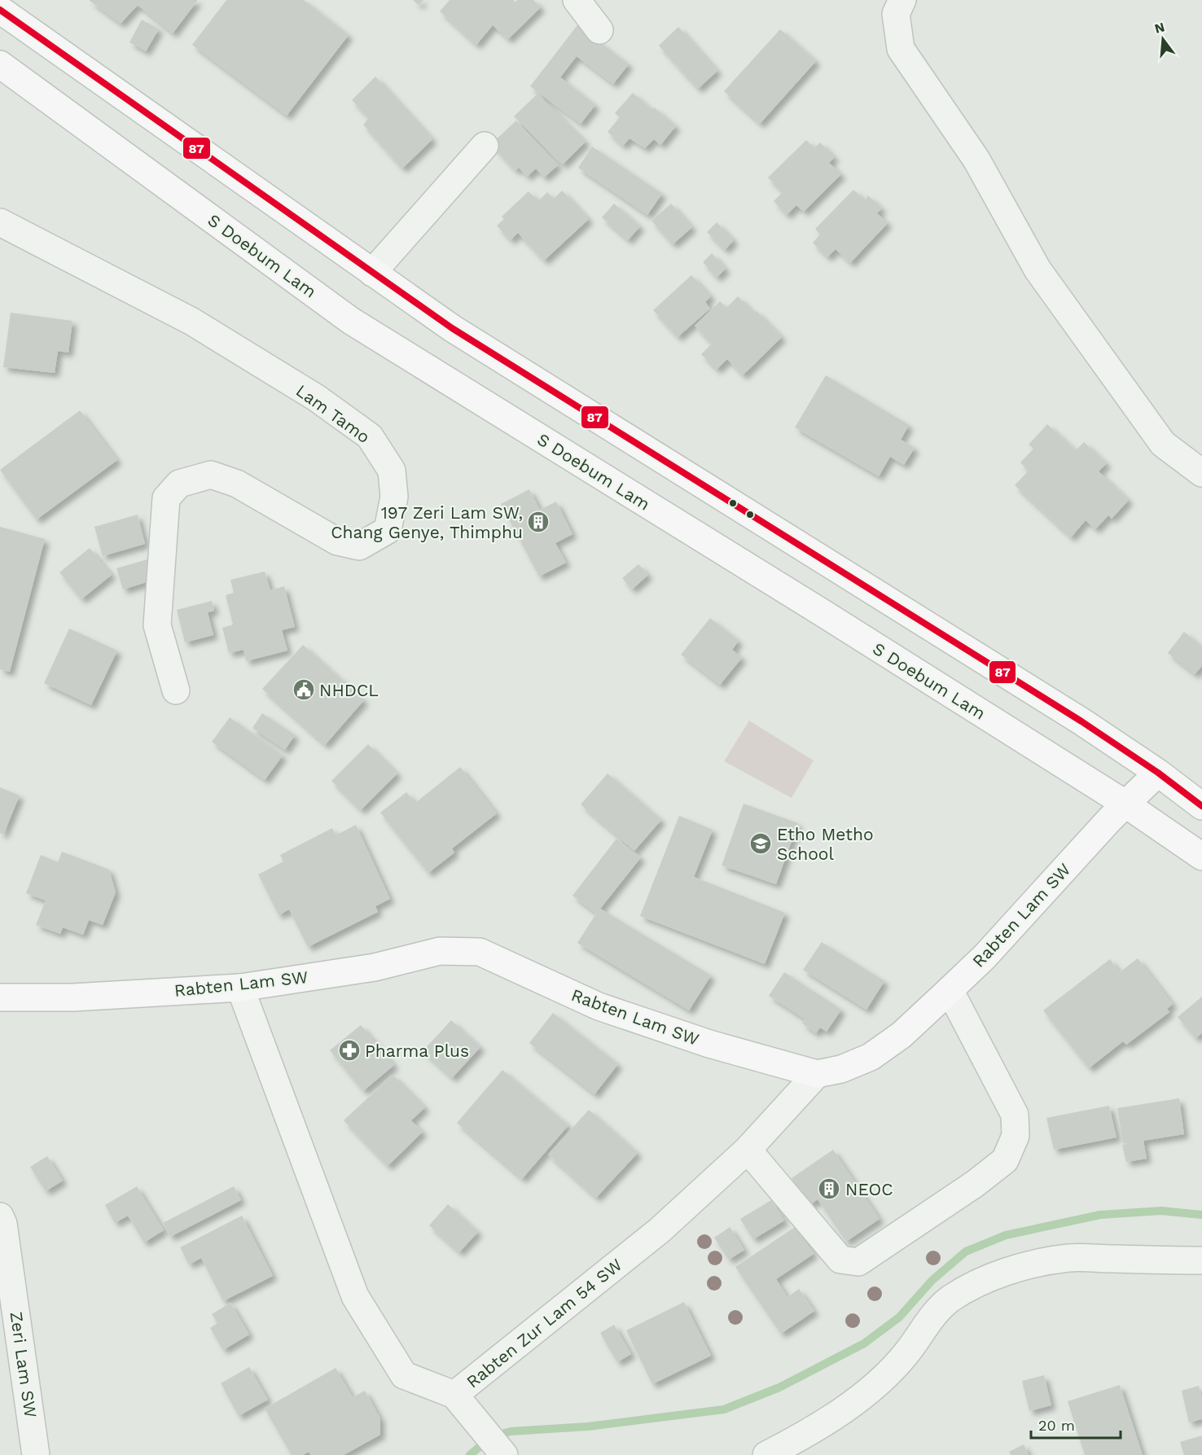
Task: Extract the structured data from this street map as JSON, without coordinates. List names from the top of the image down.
{
  "streets": {
    "main road": ["S Doebum Lam", "Rabten Lam SW"],
    "street": ["Lam Tamo", "Rabten Zur Lam 54 SW", "Zeri Lam SW"]
  },
  "crossings": [
    ["S Doebum Lam", "Rabten Lam SW"],
    ["Rabten Lam SW", "Rabten Zur Lam 54 SW"]
  ],
  "places": {
    "building": ["197 Zeri Lam SW, Chang Genye, Thimphu", "NEOC"],
    "public building": ["NHDCL"],
    "school or university": ["Etho Metho School"],
    "pharmacy": ["Pharma Plus"]
  },
  "lines": ["transit line 87"],
  "scale_bar": "20 m",
  "north": "top"
}
